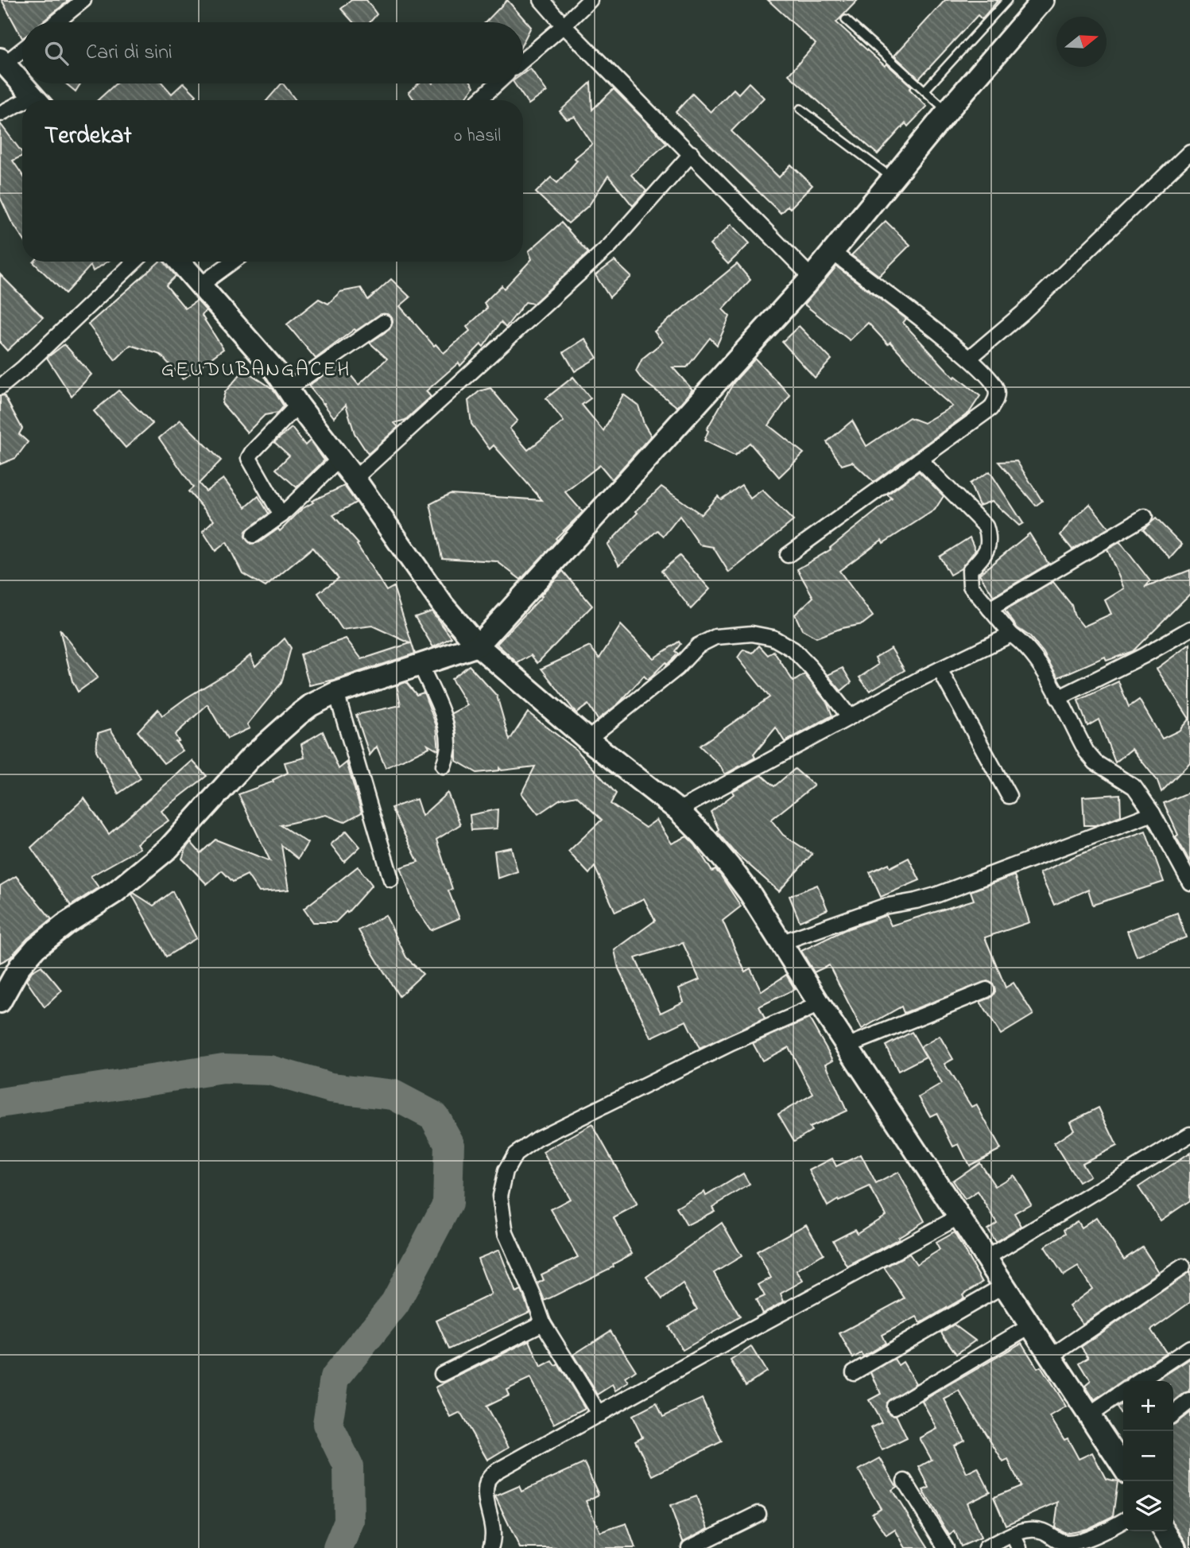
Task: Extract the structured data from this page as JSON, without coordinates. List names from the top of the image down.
{
  "districts": ["GEUDUBANGACEH"],
  "north": "right",
  "page": {
    "search": "Cari di sini",
    "heading": ["Terdekat", "0 hasil"],
    "map_buttons": ["+", "−"]
  }
}
